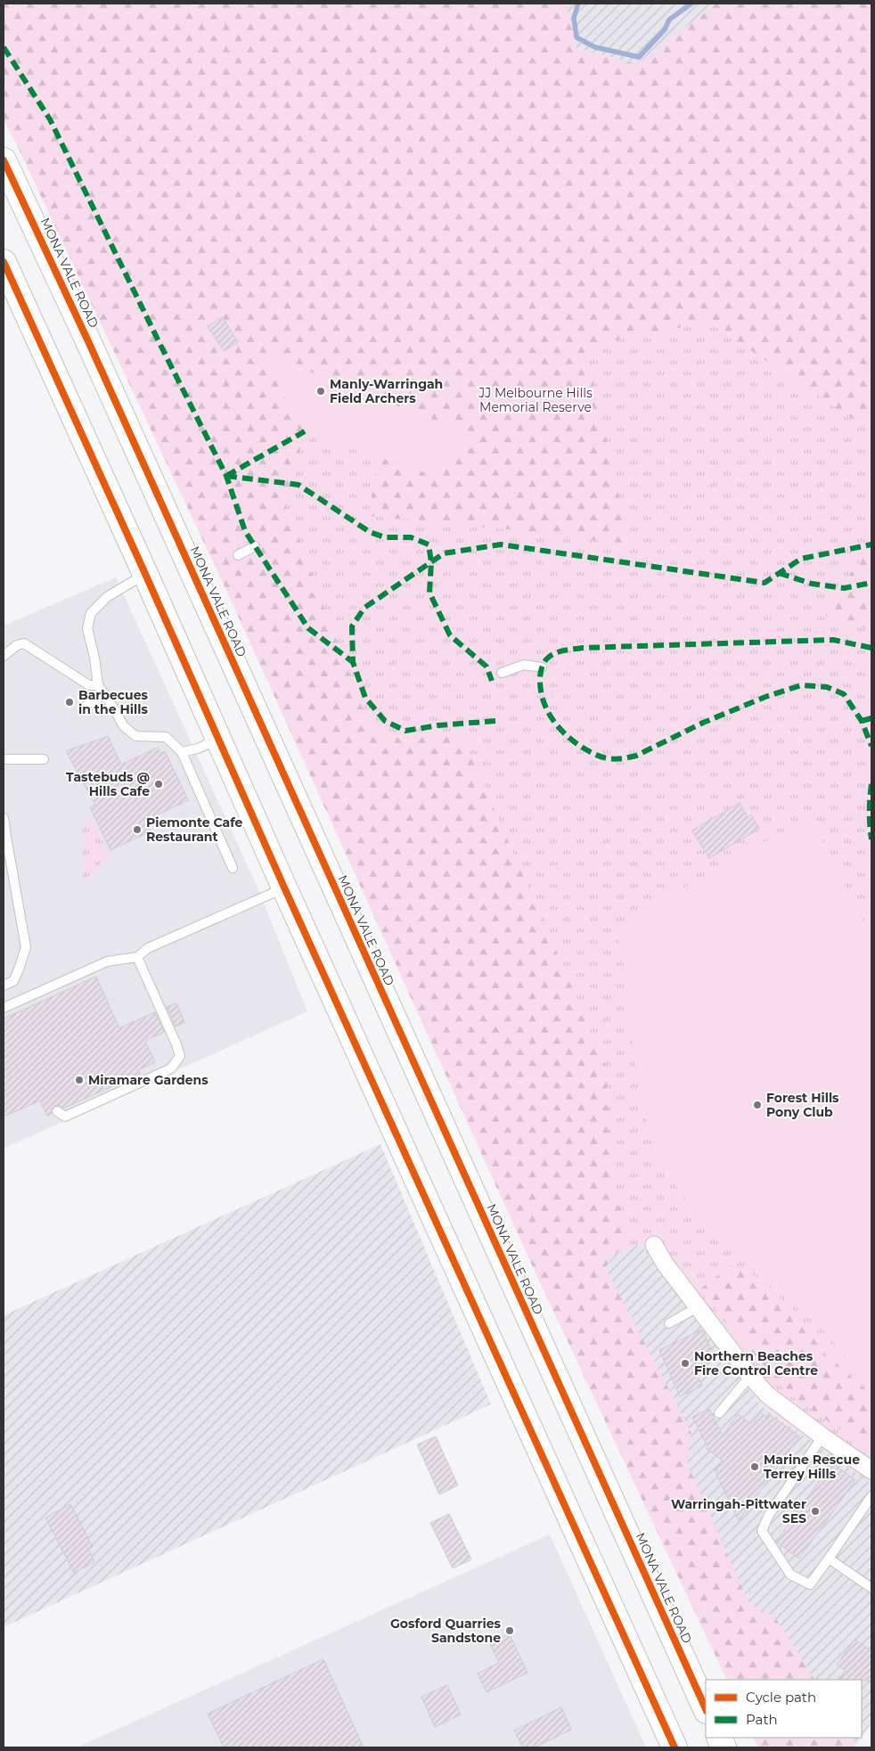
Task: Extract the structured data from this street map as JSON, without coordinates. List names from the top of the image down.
{
  "streets": {
    "highway": ["MONA VALE ROAD"]
  },
  "parks": ["JJ Melbourne Hills Memorial Reserve"],
  "places": [
    "Manly-Warringah Field Archers",
    "Barbecues in the Hills",
    "Tastebuds @ Hills Cafe",
    "Piemonte Cafe Restaurant",
    "Miramare Gardens",
    "Forest Hills Pony Club",
    "Northern Beaches Fire Control Centre",
    "Marine Rescue Terrey Hills",
    "Warringah-Pittwater SES",
    "Gosford Quarries Sandstone"
  ],
  "legend": ["Cycle path", "Path"]
}
